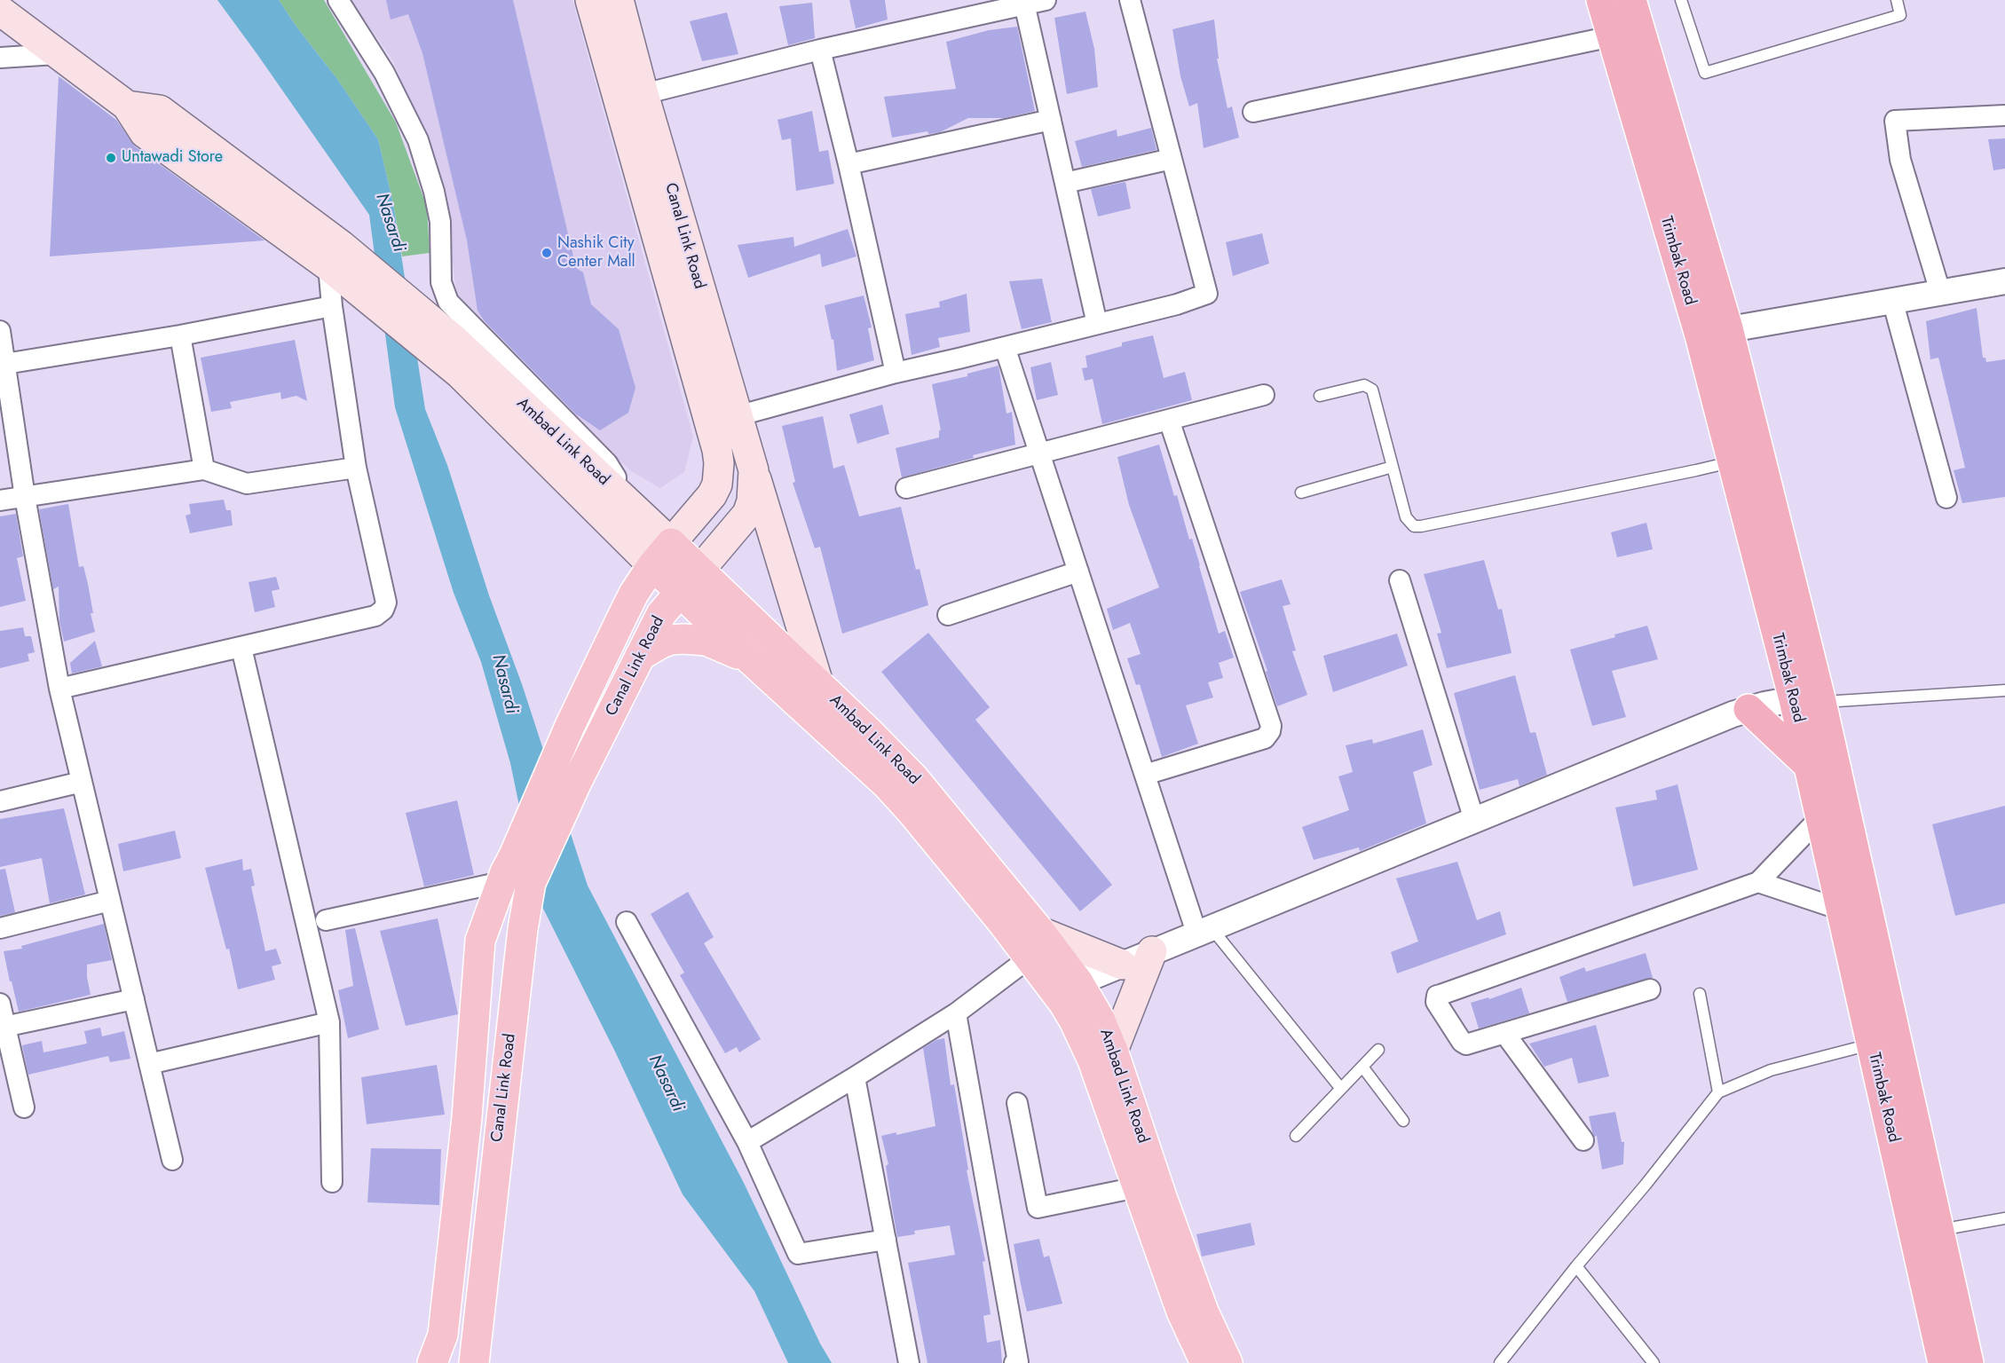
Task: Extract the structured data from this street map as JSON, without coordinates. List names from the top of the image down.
{
  "streets": {
    "highway": ["Trimbak Road"],
    "main road": ["Canal Link Road", "Ambad Link Road"]
  },
  "crossings": [
    ["Canal Link Road", "Ambad Link Road"]
  ],
  "water": ["Nasardi"],
  "places": ["Untawadi Store", "Nashik City Center Mall"]
}
